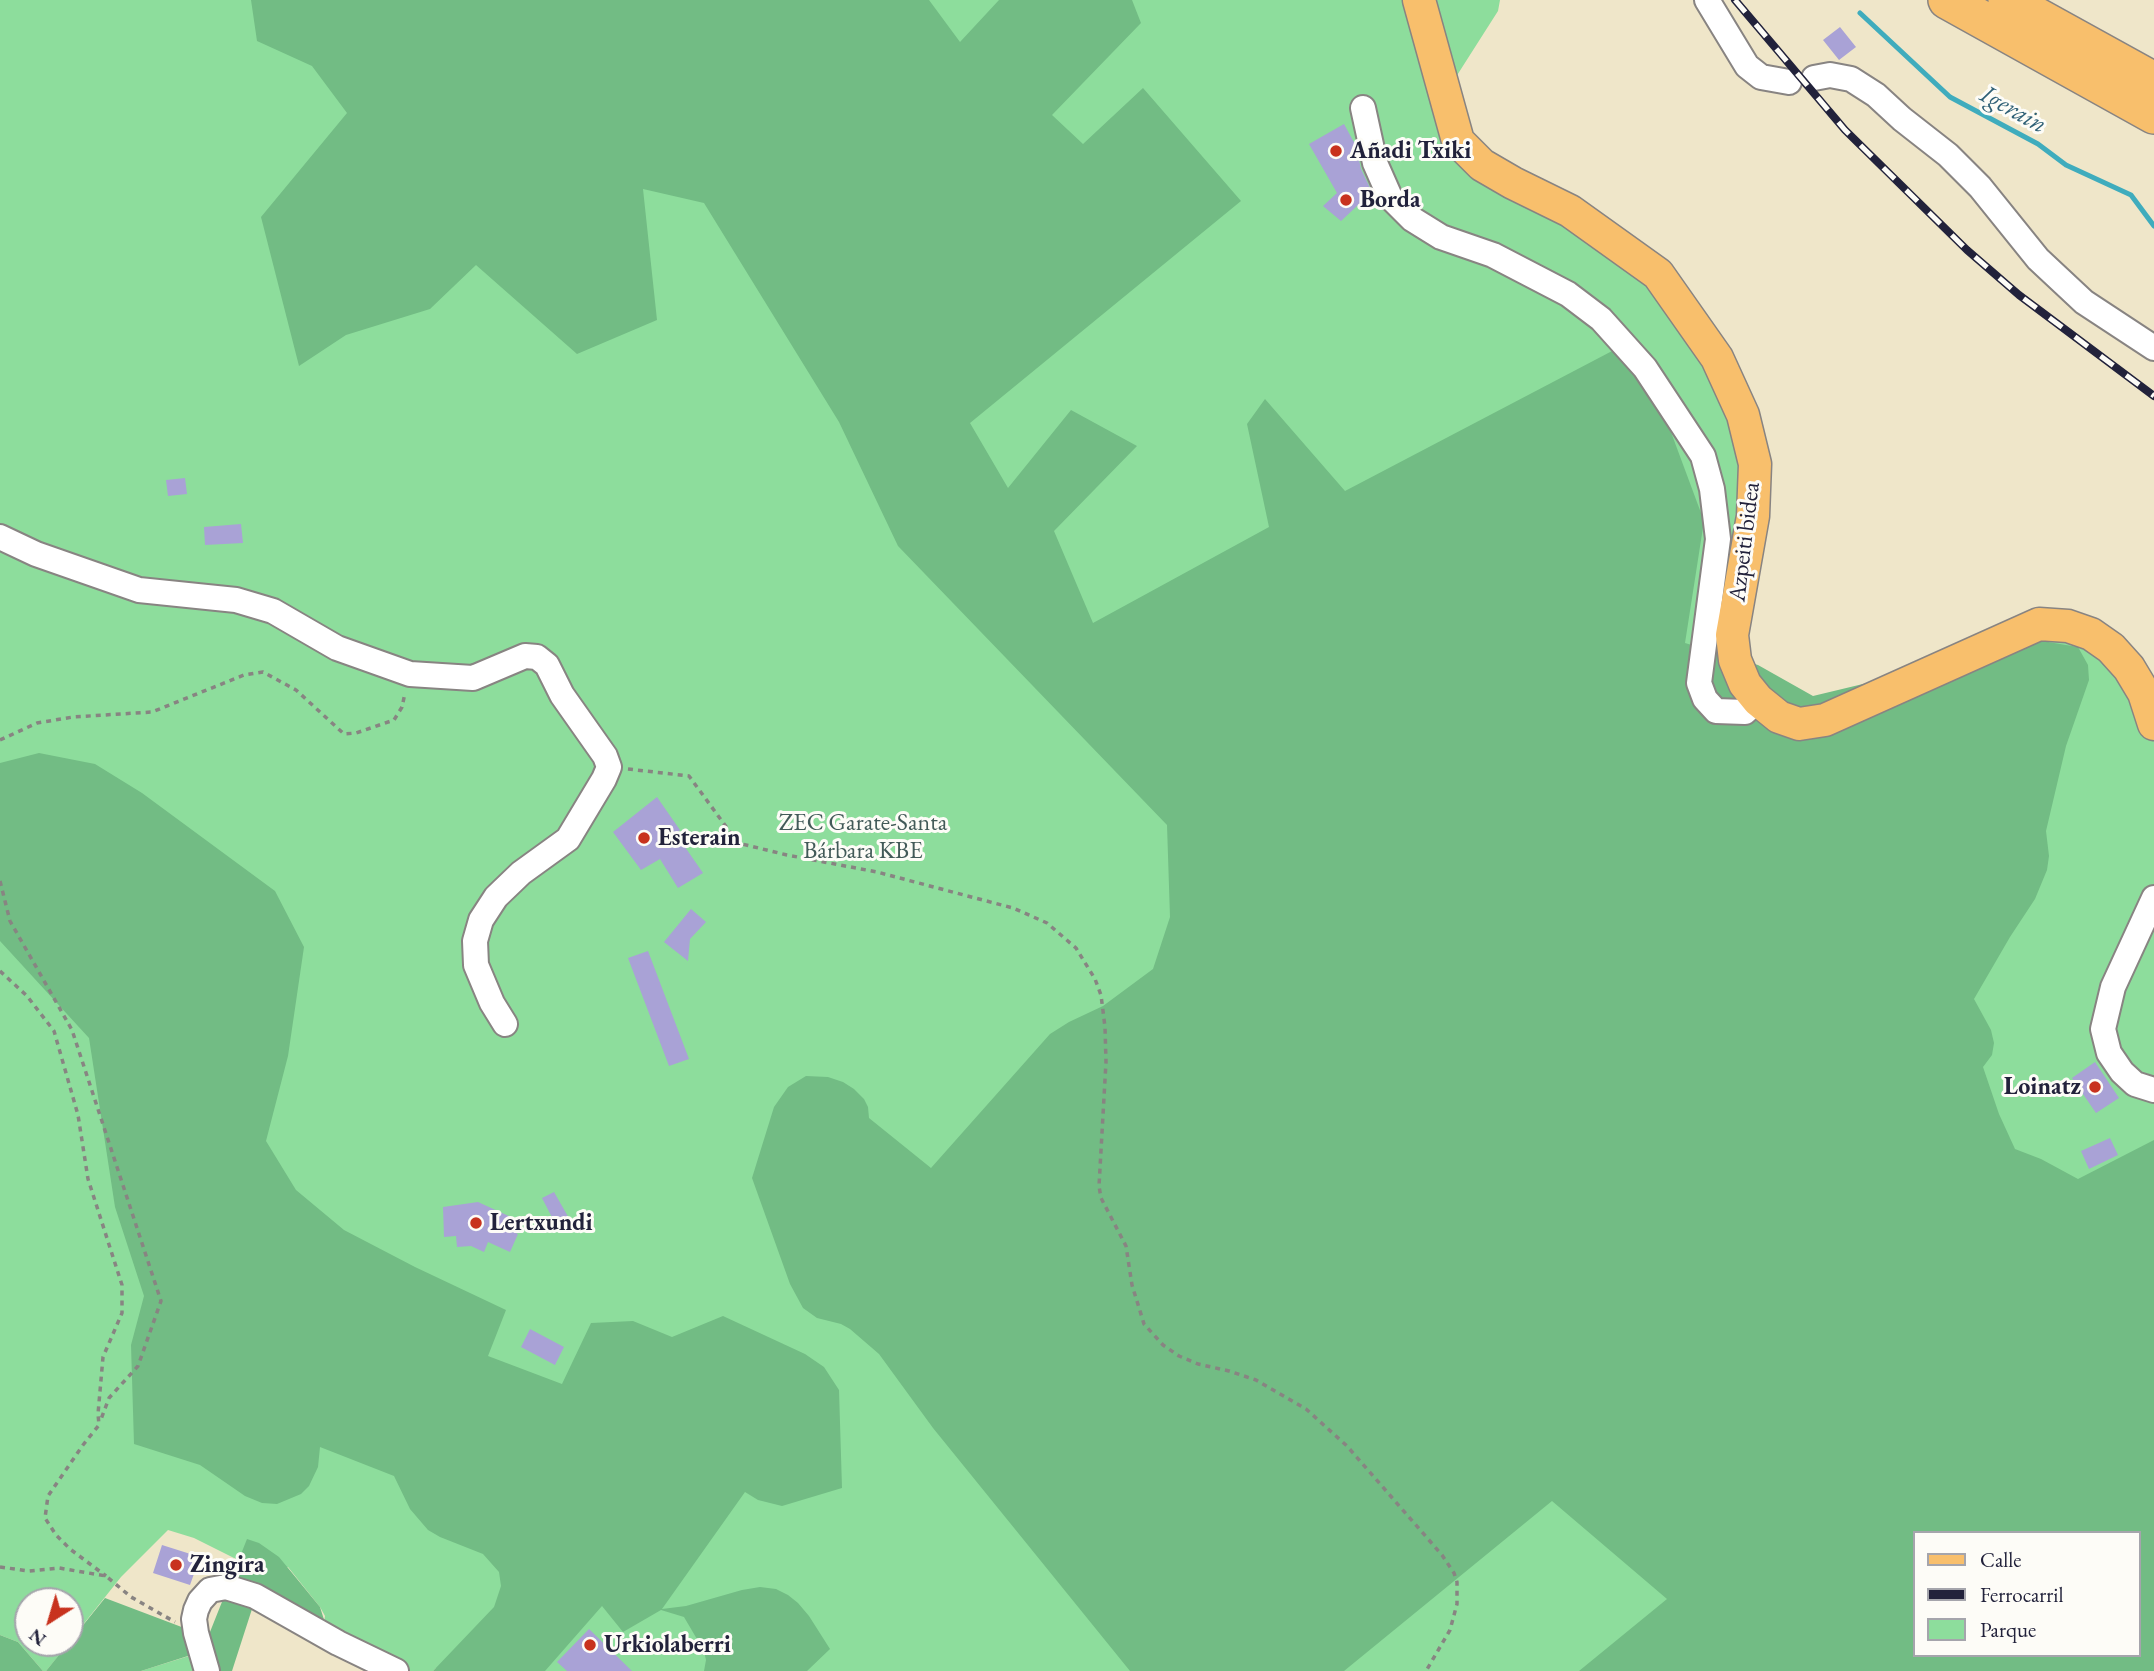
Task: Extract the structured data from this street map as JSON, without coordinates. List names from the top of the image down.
{
  "streets": {
    "main road": ["Azpeiti bidea"]
  },
  "water": ["Igerain"],
  "parks": ["ZEC Garate-Santa Bárbara KBE"],
  "places": [
    "Añadi Txiki",
    "Borda",
    "Esterain",
    "Loinatz",
    "Lertxundi",
    "Zingira",
    "Urkiolaberri"
  ],
  "legend": ["Calle", "Ferrocarril", "Parque"],
  "north": "bottom left"
}
